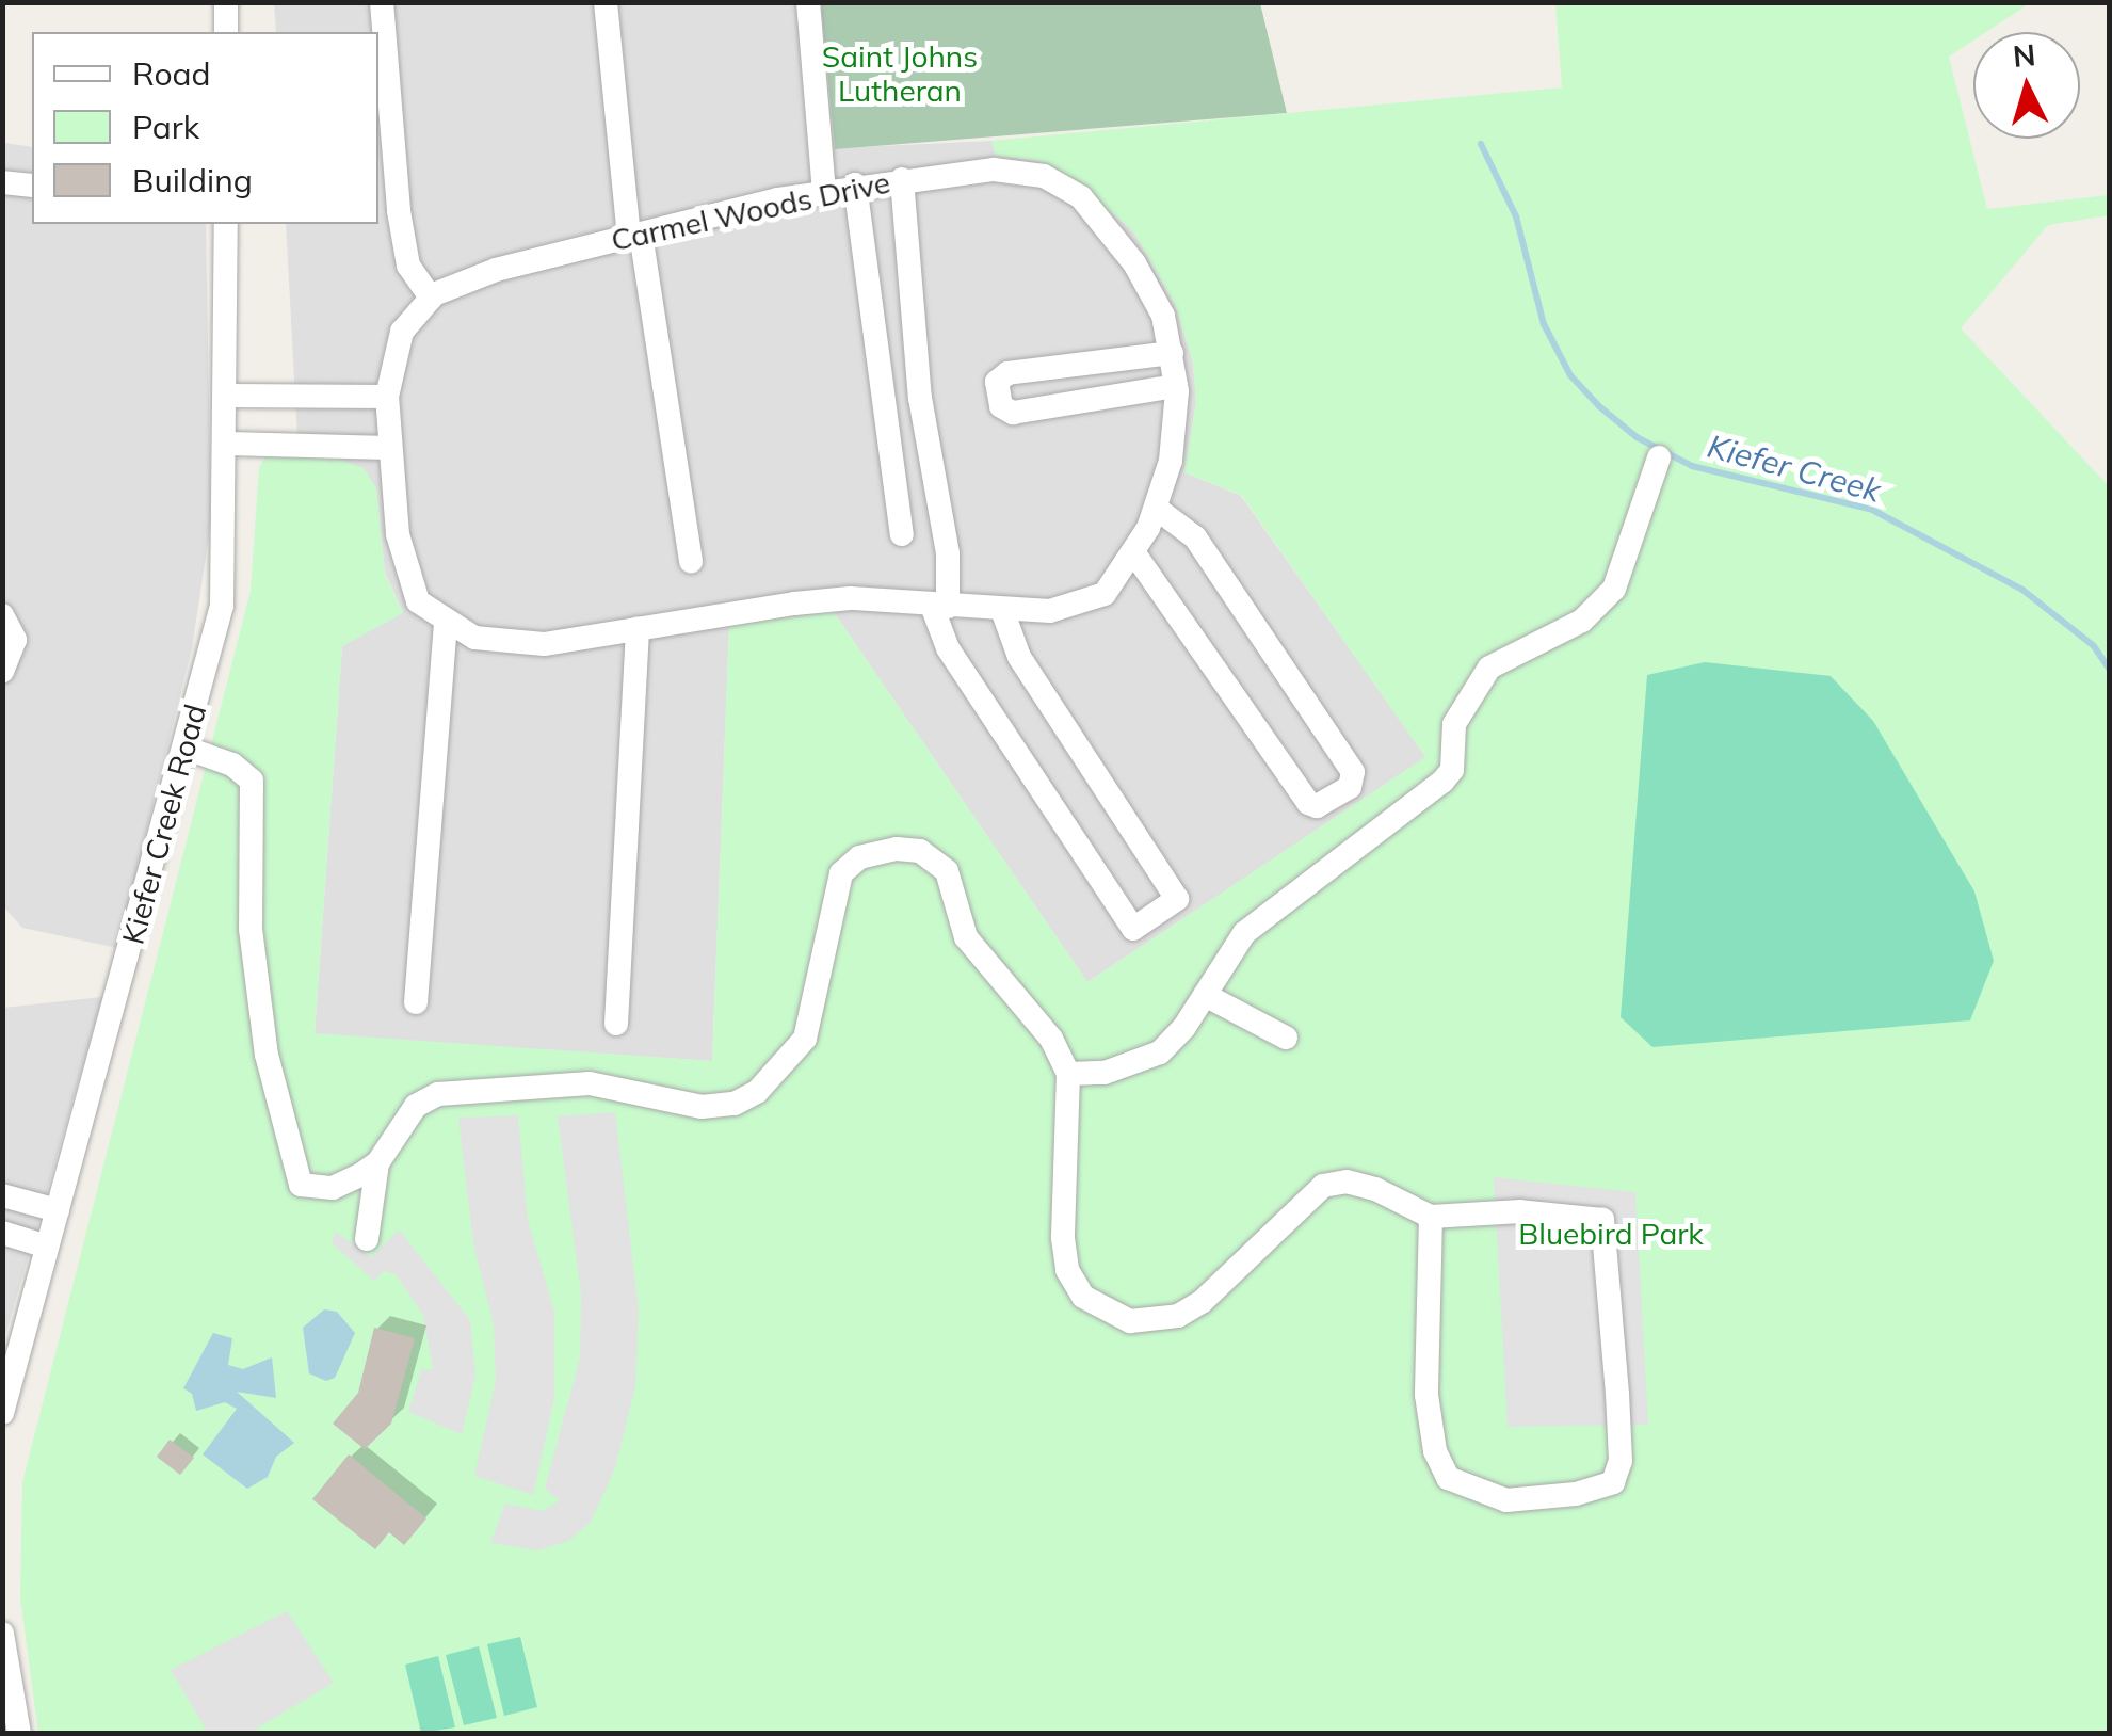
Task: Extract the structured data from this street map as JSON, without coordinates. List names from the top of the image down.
{
  "streets": {
    "street": ["Carmel Woods Drive", "Kiefer Creek Road"]
  },
  "water": ["Kiefer Creek"],
  "parks": ["Saint Johns Lutheran", "Bluebird Park"],
  "legend": ["Road", "Park", "Building"],
  "north": "top"
}
